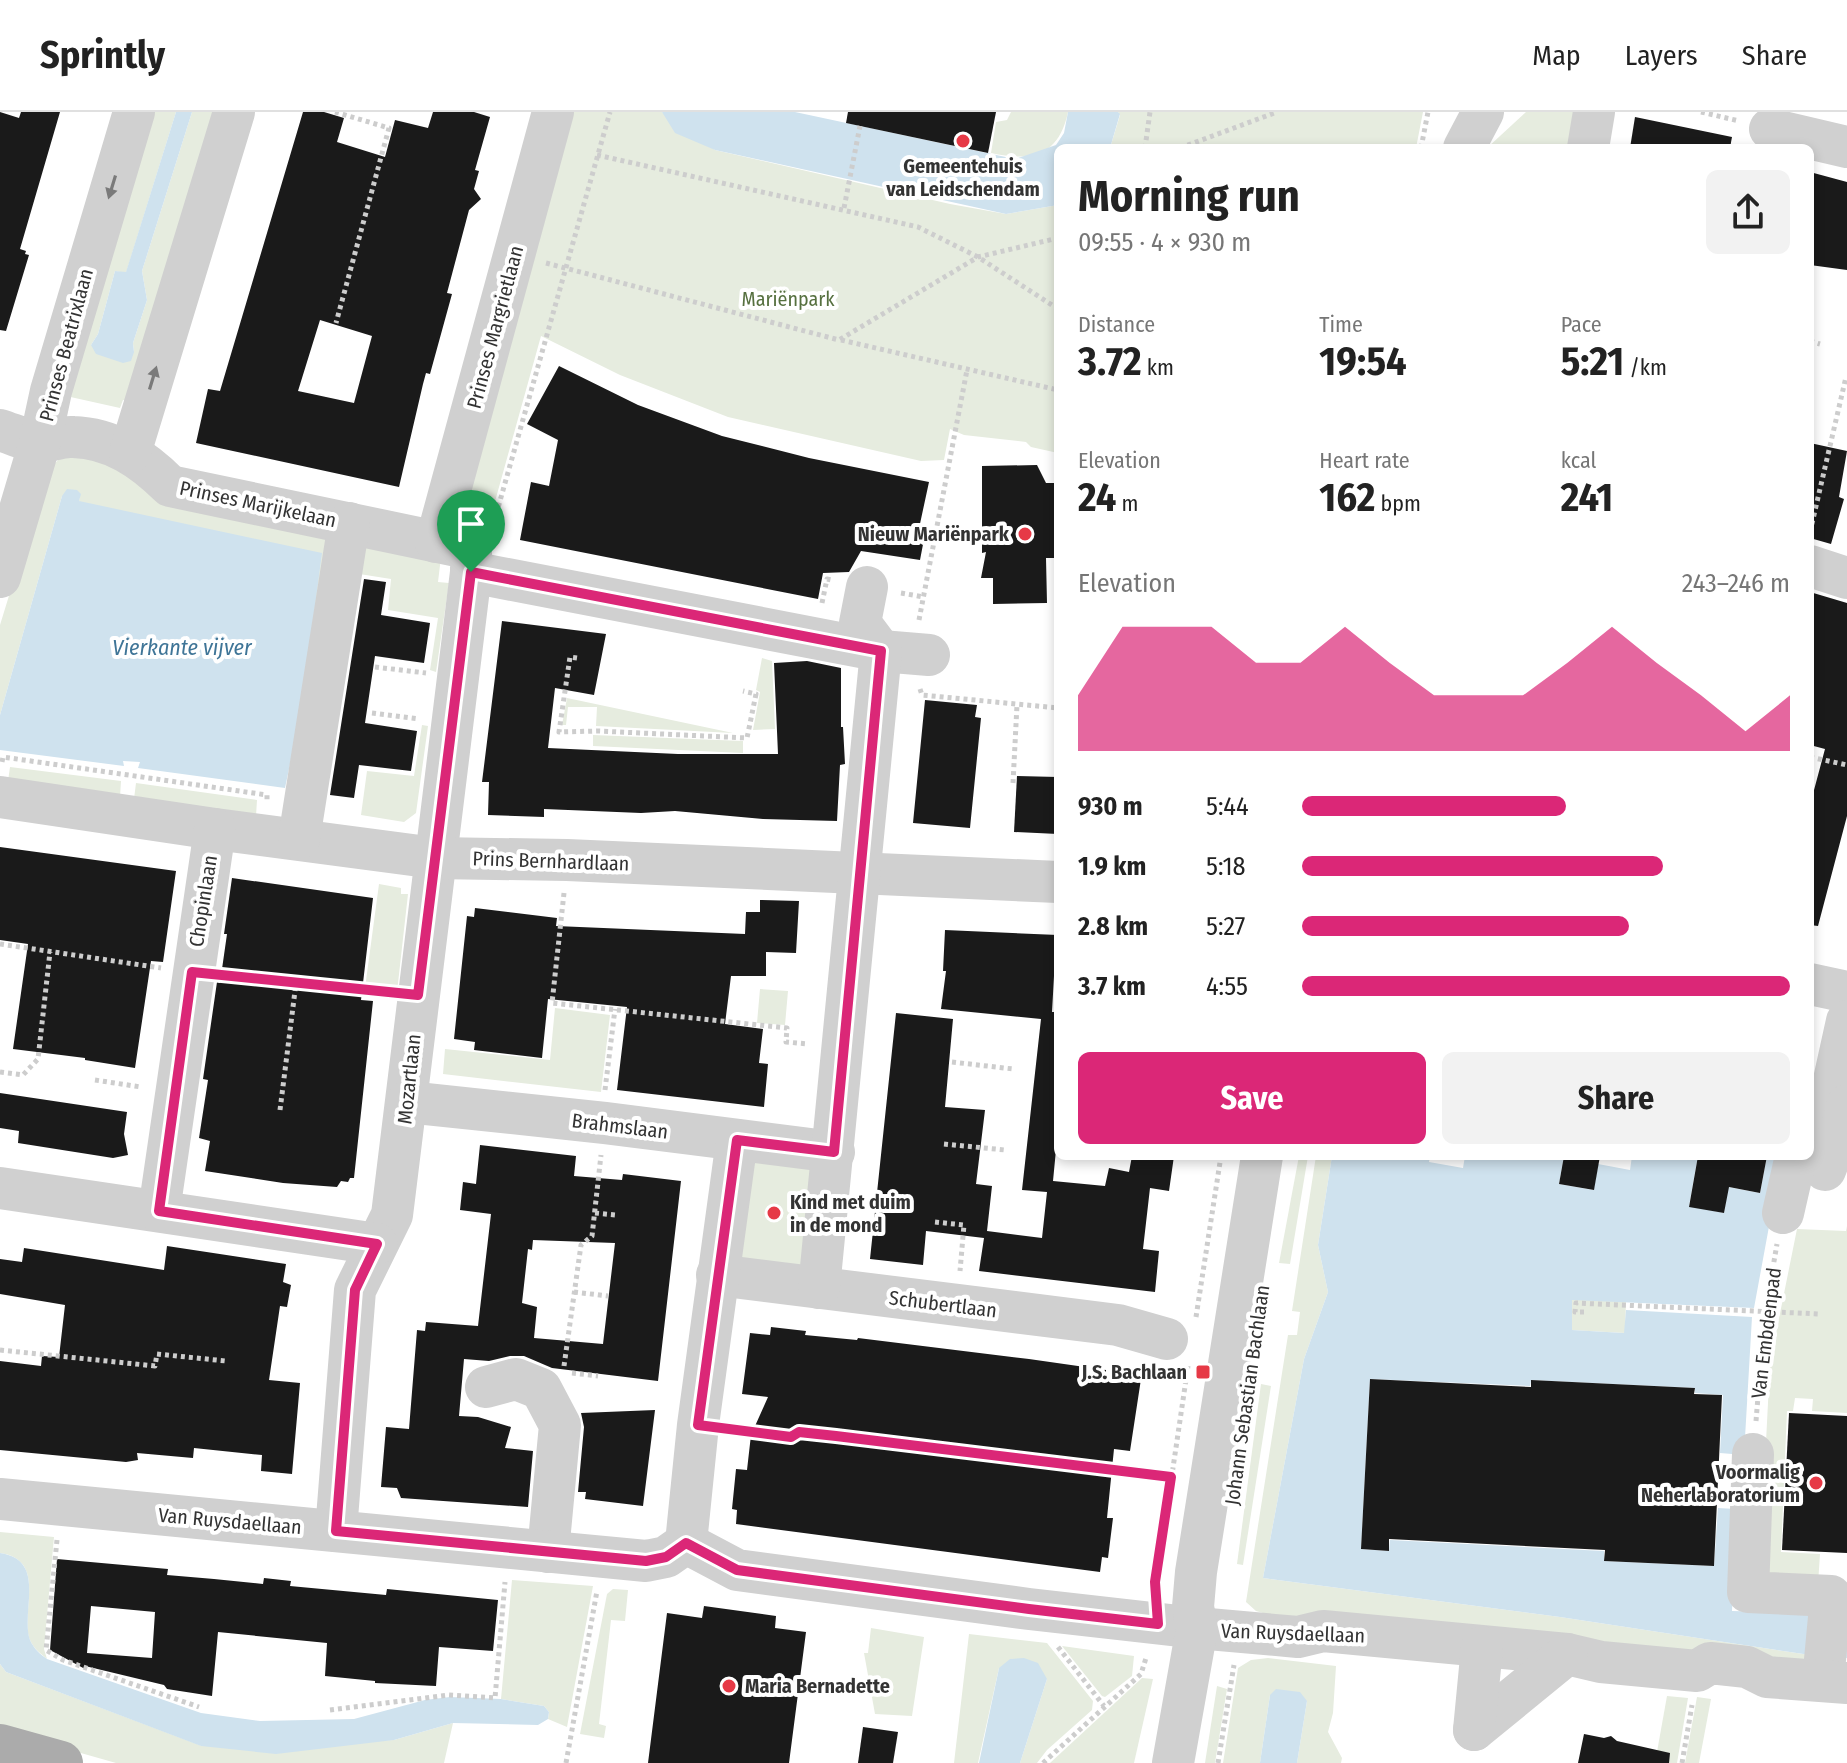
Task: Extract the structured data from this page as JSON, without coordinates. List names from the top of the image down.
{
  "streets": {
    "street": [
      "Prinses Margrietlaan",
      "Prinses Beatrixlaan",
      "Prinses Marijkelaan",
      "Prins Bernhardlaan",
      "Chopinlaan",
      "Mozartlaan",
      "Brahmslaan",
      "Schubertlaan",
      "Johann Sebastian Bachlaan",
      "Van Ruysdaellaan"
    ],
    "path": ["Van Embdenpad"]
  },
  "crossings": [
    ["Prinses Margrietlaan", "Prinses Marijkelaan"],
    ["Prinses Beatrixlaan", "Prinses Marijkelaan"],
    ["Prinses Marijkelaan", "Mozartlaan"],
    ["Prins Bernhardlaan", "Chopinlaan"],
    ["Prins Bernhardlaan", "Mozartlaan"],
    ["Mozartlaan", "Brahmslaan"],
    ["Mozartlaan", "Van Ruysdaellaan"],
    ["Johann Sebastian Bachlaan", "Van Ruysdaellaan"]
  ],
  "water": ["Vierkante vijver"],
  "parks": ["Mariënpark"],
  "places": {
    "other": [
      "Gemeentehuis van Leidschendam",
      "Nieuw Mariënpark",
      "Kind met duim in de mond",
      "Voormalig Neherlaboratorium",
      "Maria Bernadette"
    ],
    "transit": ["J.S. Bachlaan"]
  },
  "page": {
    "header": "Sprintly",
    "nav": ["Map", "Layers", "Share"],
    "heading": ["Morning run", "09:55 · 4 × 930 m"],
    "stats": [
      ["Distance", "3.72 km"],
      ["Time", "19:54"],
      ["Pace", "5:21 /km"],
      ["Elevation", "24 m"],
      ["Heart rate", "162 bpm"],
      ["kcal", "241"]
    ],
    "chart": ["Elevation", "243–246 m"],
    "list": [
      {
        "name": "930 m",
        "note": "5:44"
      },
      {
        "name": "1.9 km",
        "note": "5:18"
      },
      {
        "name": "2.8 km",
        "note": "5:27"
      },
      {
        "name": "3.7 km",
        "note": "4:55"
      }
    ],
    "buttons": ["Save", "Share"]
  }
}
